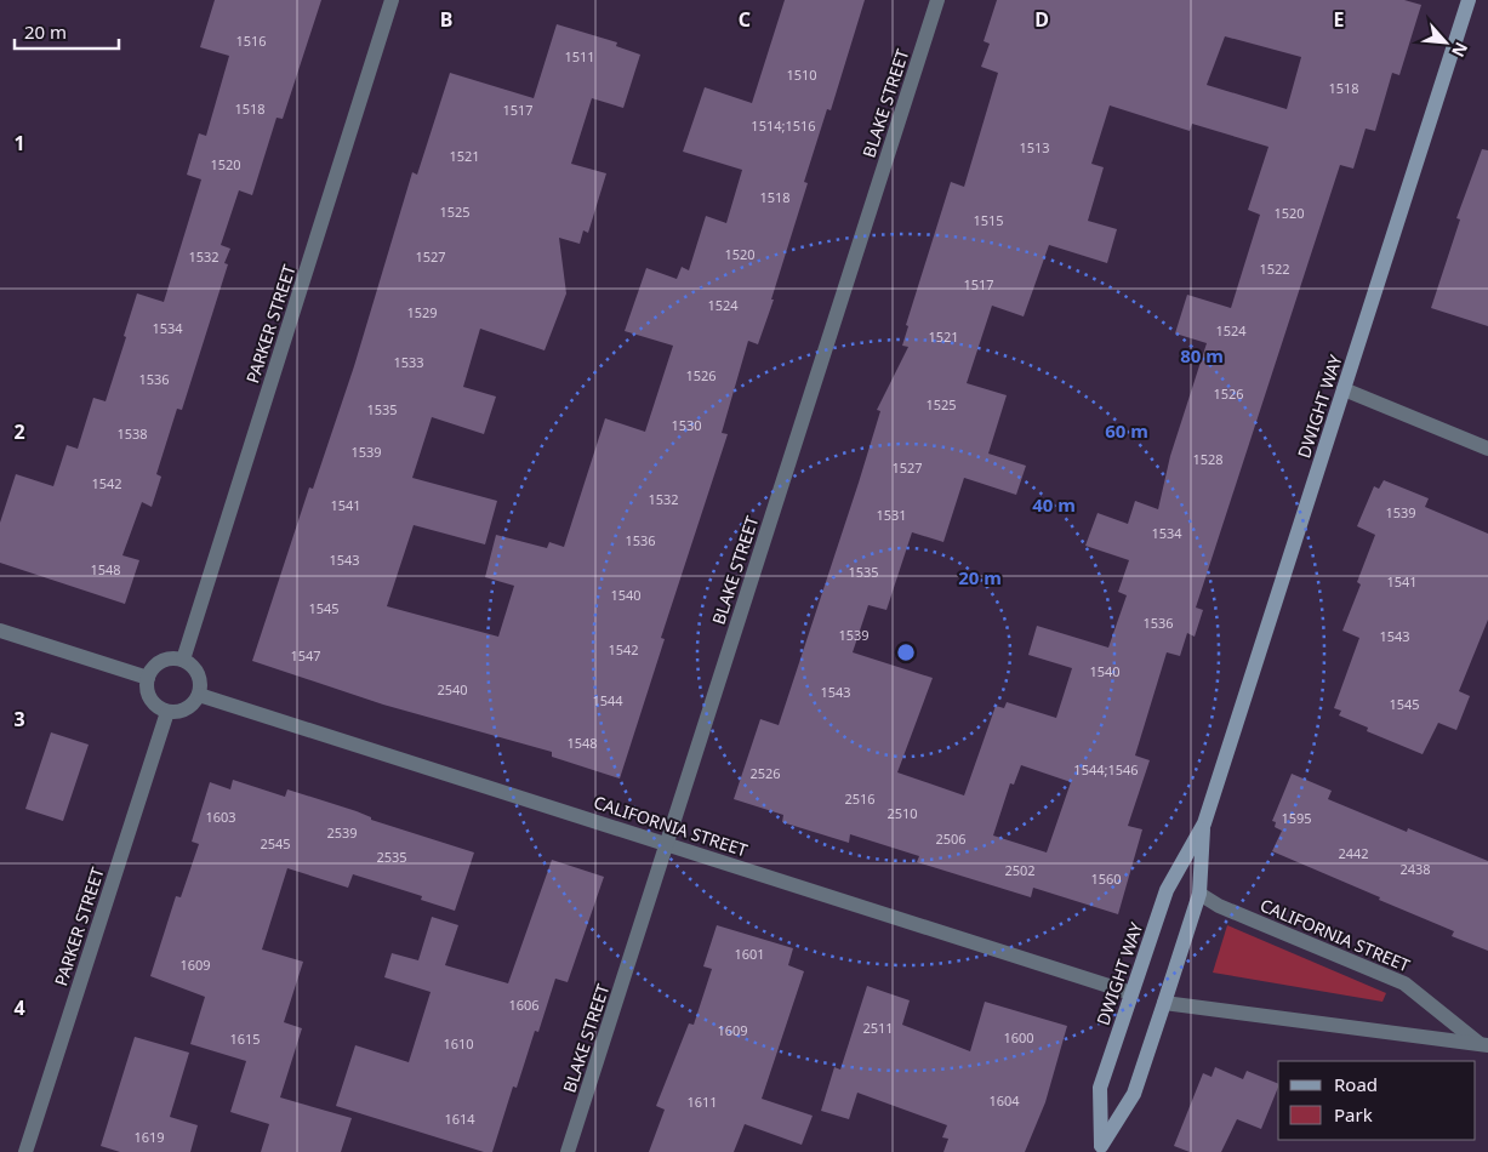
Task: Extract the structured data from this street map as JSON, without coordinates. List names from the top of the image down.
{
  "streets": {
    "street": [
      "BLAKE STREET",
      "PARKER STREET",
      "DWIGHT WAY",
      "CALIFORNIA STREET"
    ]
  },
  "crossings": [
    ["BLAKE STREET", "CALIFORNIA STREET"],
    ["PARKER STREET", "CALIFORNIA STREET"],
    ["DWIGHT WAY", "CALIFORNIA STREET"]
  ],
  "house_numbers": [
    "1516",
    "1511",
    "1510",
    "1518",
    "1518",
    "1517",
    "1514;1516",
    "1513",
    "1521",
    "1520",
    "1518",
    "1525",
    "1520",
    "1515",
    "1520",
    "1532",
    "1527",
    "1522",
    "1517",
    "1524",
    "1529",
    "1534",
    "1524",
    "1521",
    "1533",
    "1526",
    "1536",
    "1526",
    "1525",
    "1535",
    "1530",
    "1538",
    "1539",
    "1528",
    "1527",
    "1542",
    "1532",
    "1541",
    "1539",
    "1531",
    "1534",
    "1536",
    "1543",
    "1548",
    "1535",
    "1541",
    "1540",
    "1545",
    "1536",
    "1539",
    "1543",
    "1542",
    "1547",
    "1540",
    "2540",
    "1543",
    "1544",
    "1545",
    "1548",
    "1544;1546",
    "2526",
    "2516",
    "2510",
    "1603",
    "1595",
    "2539",
    "2506",
    "2545",
    "2442",
    "2535",
    "2438",
    "2502",
    "1560",
    "1601",
    "1609",
    "1606",
    "2511",
    "1609",
    "1600",
    "1615",
    "1610",
    "1604",
    "1611",
    "1614",
    "1619"
  ],
  "legend": ["Road", "Park"],
  "scale_bar": "20 m",
  "north": "bottom right",
  "grid": {
    "columns": [
      "B",
      "C",
      "D",
      "E"
    ],
    "rows": [
      "1",
      "2",
      "3",
      "4"
    ]
  },
  "rings": [
    "80 m",
    "60 m",
    "40 m",
    "20 m"
  ]
}
